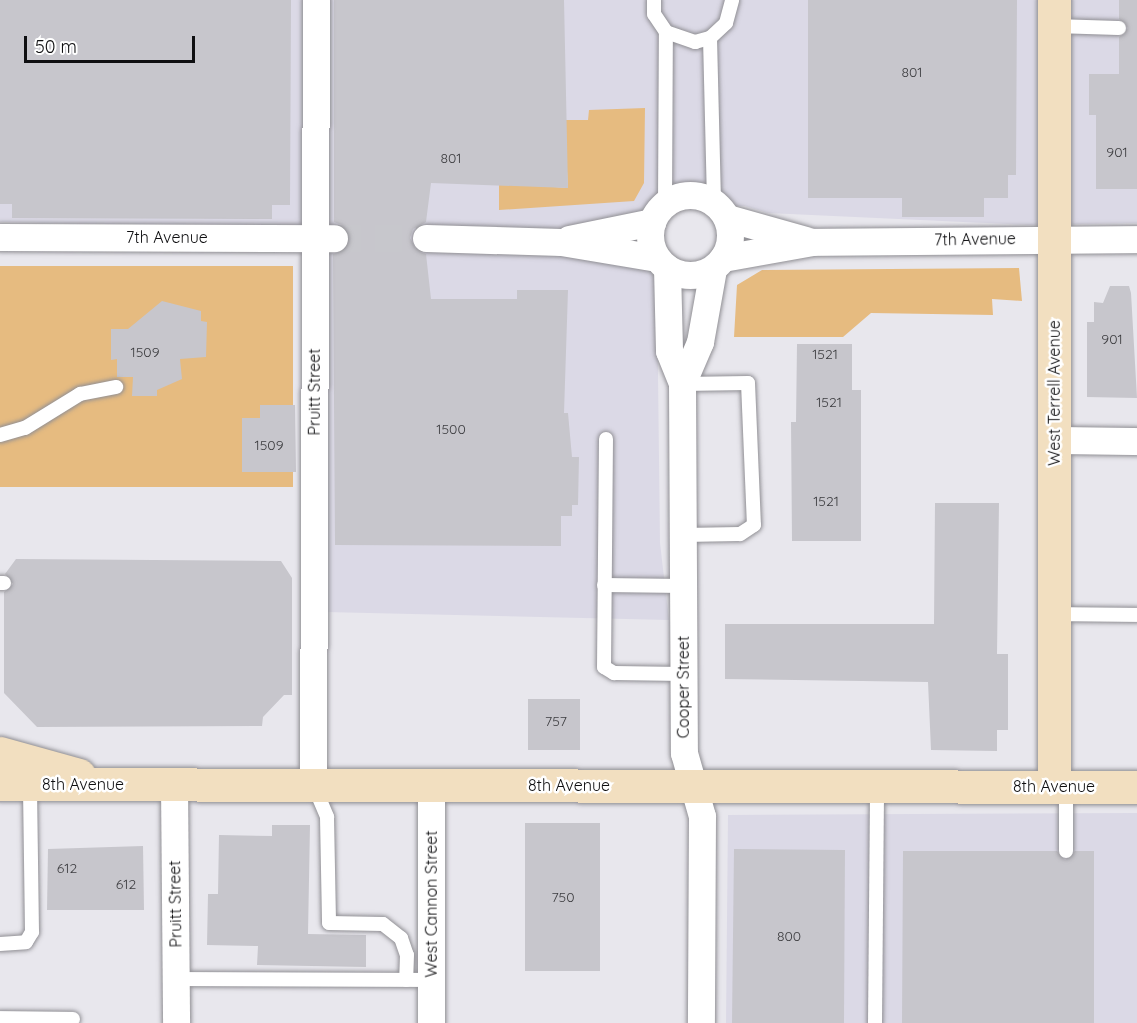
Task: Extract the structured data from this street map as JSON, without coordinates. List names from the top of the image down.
{
  "streets": {
    "main road": ["West Terrell Avenue", "8th Avenue"],
    "street": [
      "7th Avenue",
      "Pruitt Street",
      "Cooper Street",
      "West Cannon Street"
    ]
  },
  "crossings": [
    ["7th Avenue", "Pruitt Street"],
    ["7th Avenue", "West Terrell Avenue"],
    ["7th Avenue", "Cooper Street"],
    ["Pruitt Street", "8th Avenue"],
    ["West Terrell Avenue", "8th Avenue"],
    ["Cooper Street", "8th Avenue"],
    ["8th Avenue", "West Cannon Street"]
  ],
  "house_numbers": [
    "801",
    "901",
    "801",
    "901",
    "1509",
    "1521",
    "1521",
    "1500",
    "1509",
    "1521",
    "757",
    "612",
    "612",
    "750",
    "800"
  ],
  "scale_bar": "50 m"
}
